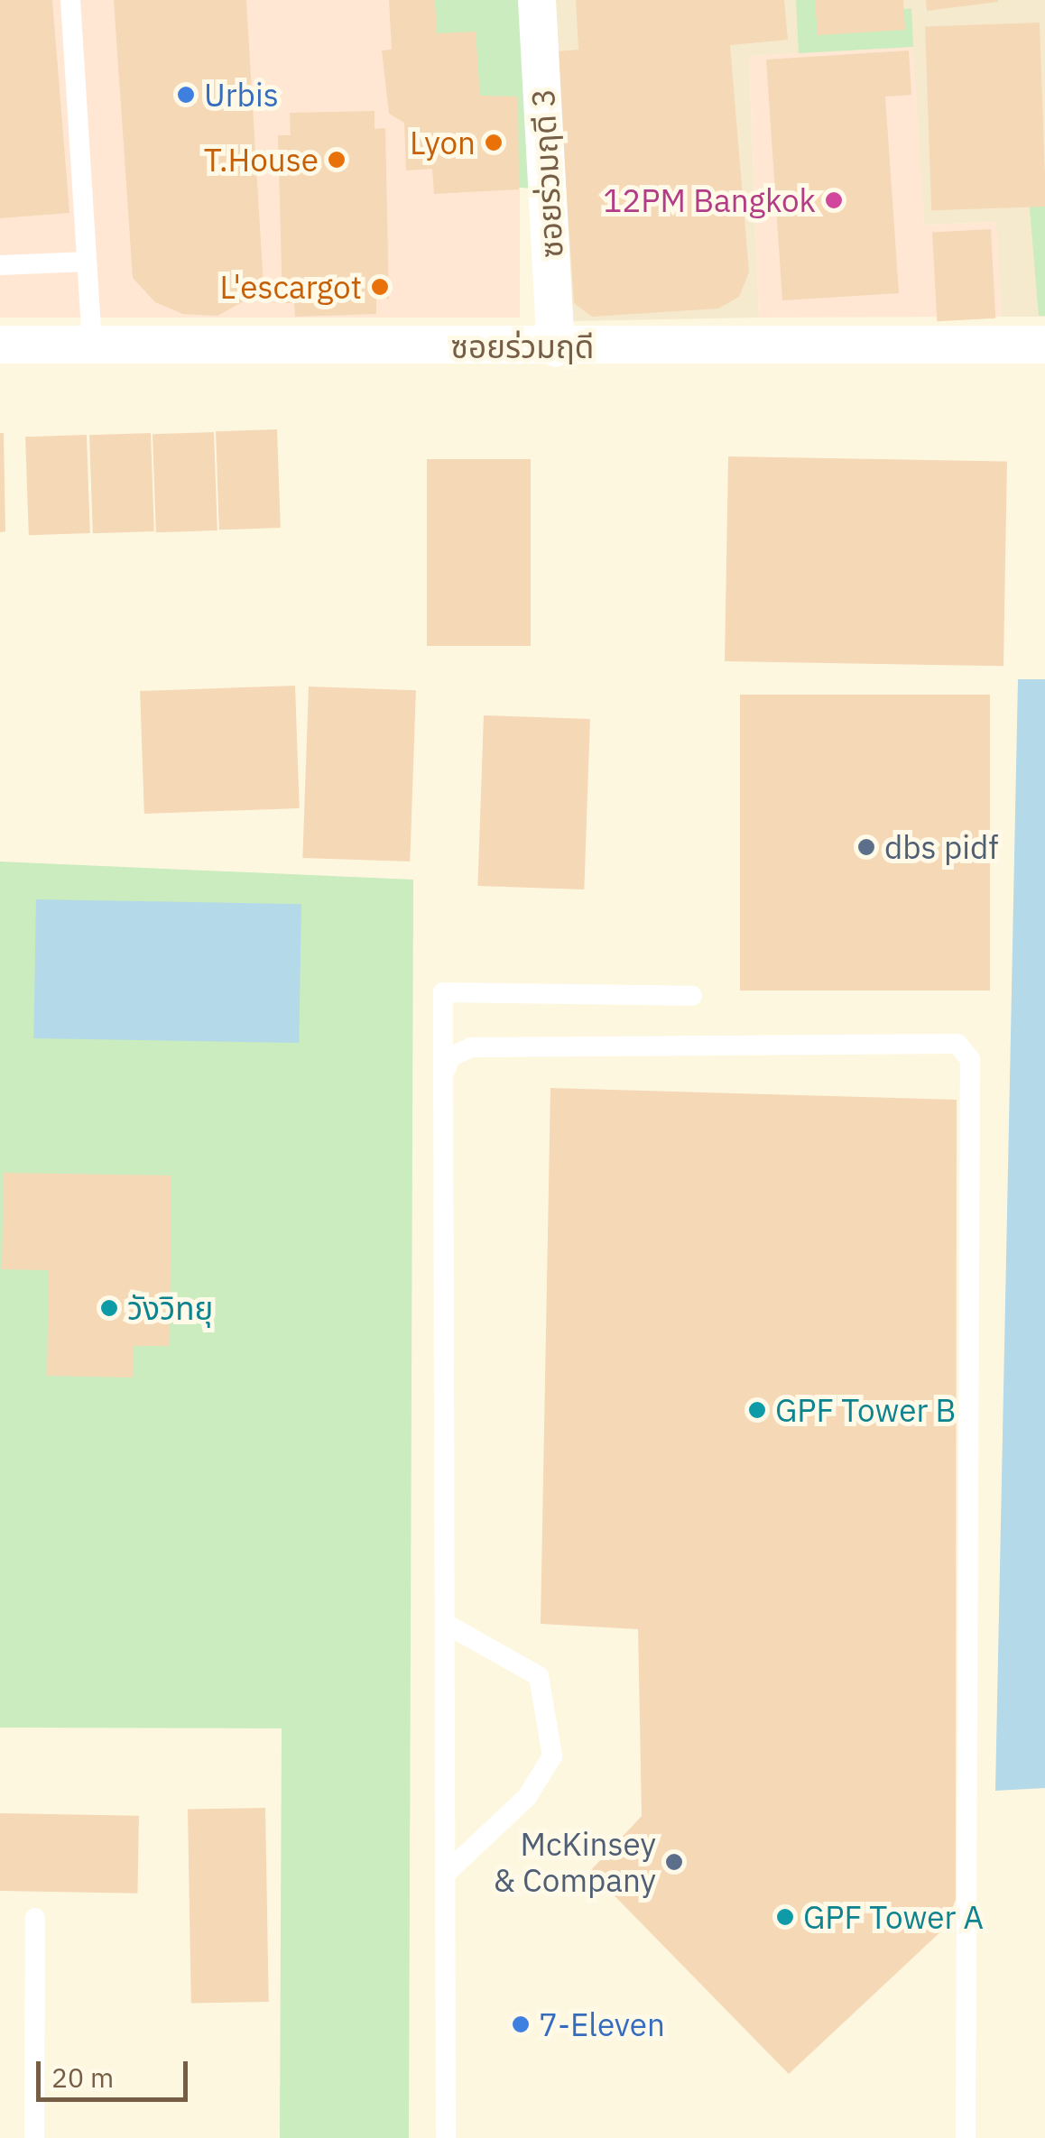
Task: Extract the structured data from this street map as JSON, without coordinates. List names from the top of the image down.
{
  "streets": {
    "street": ["ซอยร่วมฤดี 3", "ซอยร่วมฤดี"]
  },
  "crossings": [
    ["ซอยร่วมฤดี 3", "ซอยร่วมฤดี"]
  ],
  "places": [
    "Urbis",
    "Lyon",
    "T.House",
    "12PM Bangkok",
    "L'escargot",
    "dbs pidf",
    "วังวิทยุ",
    "GPF Tower B",
    "McKinsey & Company",
    "GPF Tower A",
    "7-Eleven"
  ],
  "scale_bar": "20 m"
}
